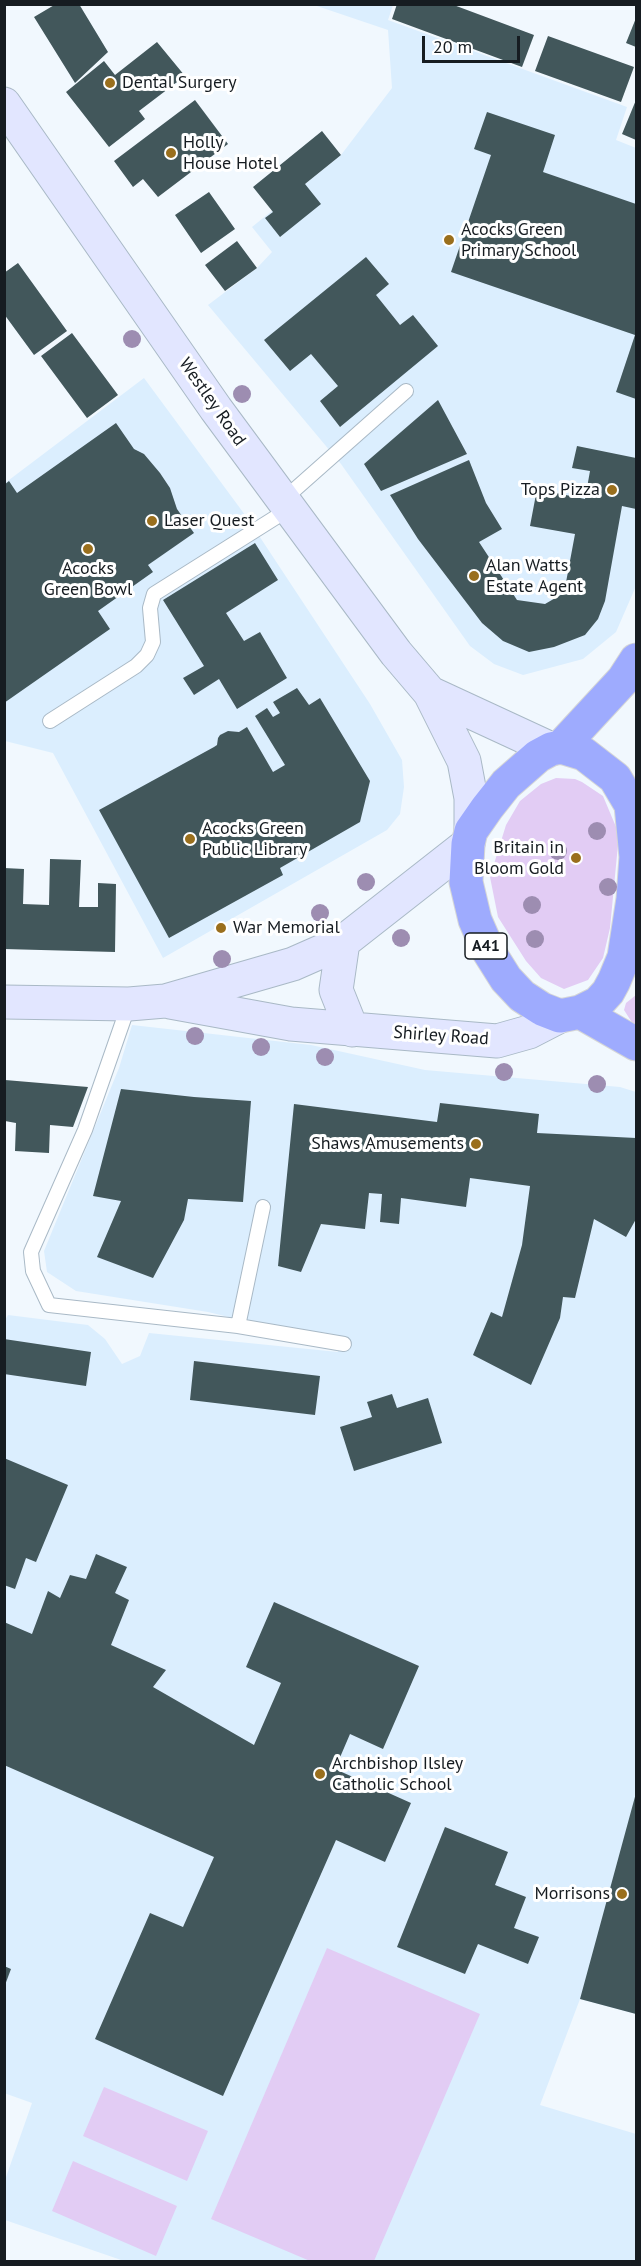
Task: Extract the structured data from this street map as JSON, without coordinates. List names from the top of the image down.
{
  "streets": {
    "highway": ["A41"],
    "street": ["Westley Road", "Shirley Road"]
  },
  "crossings": [
    ["Westley Road", "A41"],
    ["Westley Road", "Shirley Road"],
    ["A41", "Shirley Road"]
  ],
  "places": [
    "Dental Surgery",
    "Holly House Hotel",
    "Acocks Green Primary School",
    "Tops Pizza",
    "Laser Quest",
    "Acocks Green Bowl",
    "Alan Watts Estate Agent",
    "Acocks Green Public Library",
    "Britain in Bloom Gold",
    "War Memorial",
    "Shaws Amusements",
    "Archbishop Ilsley Catholic School",
    "Morrisons"
  ],
  "scale_bar": "20 m"
}
